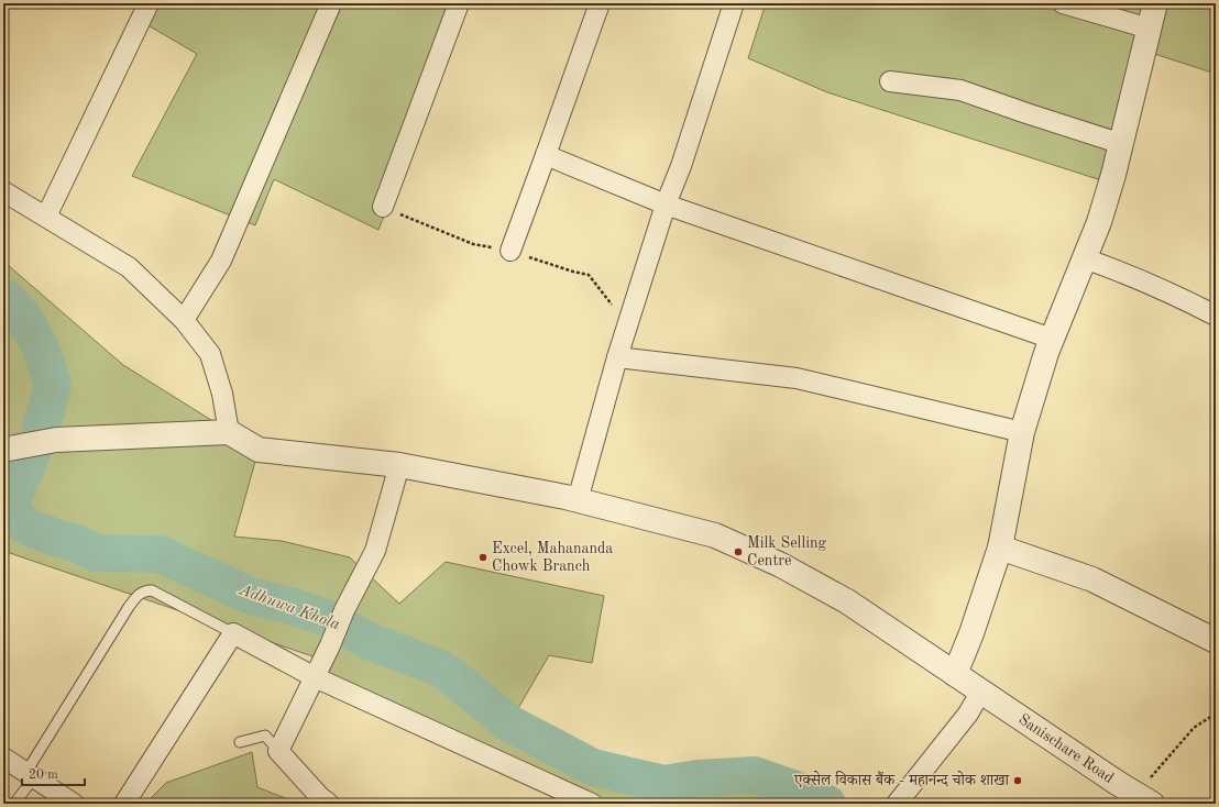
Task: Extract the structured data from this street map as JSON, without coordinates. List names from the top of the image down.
{
  "streets": {
    "street": ["Sanischare Road"]
  },
  "water": ["Adhuwa Khola"],
  "places": ["Milk Selling Centre", "Excel, Mahananda Chowk Branch", "एक्सेल विकास बैंक - महानन्द चोक शाखा"],
  "scale_bar": "20 m"
}
